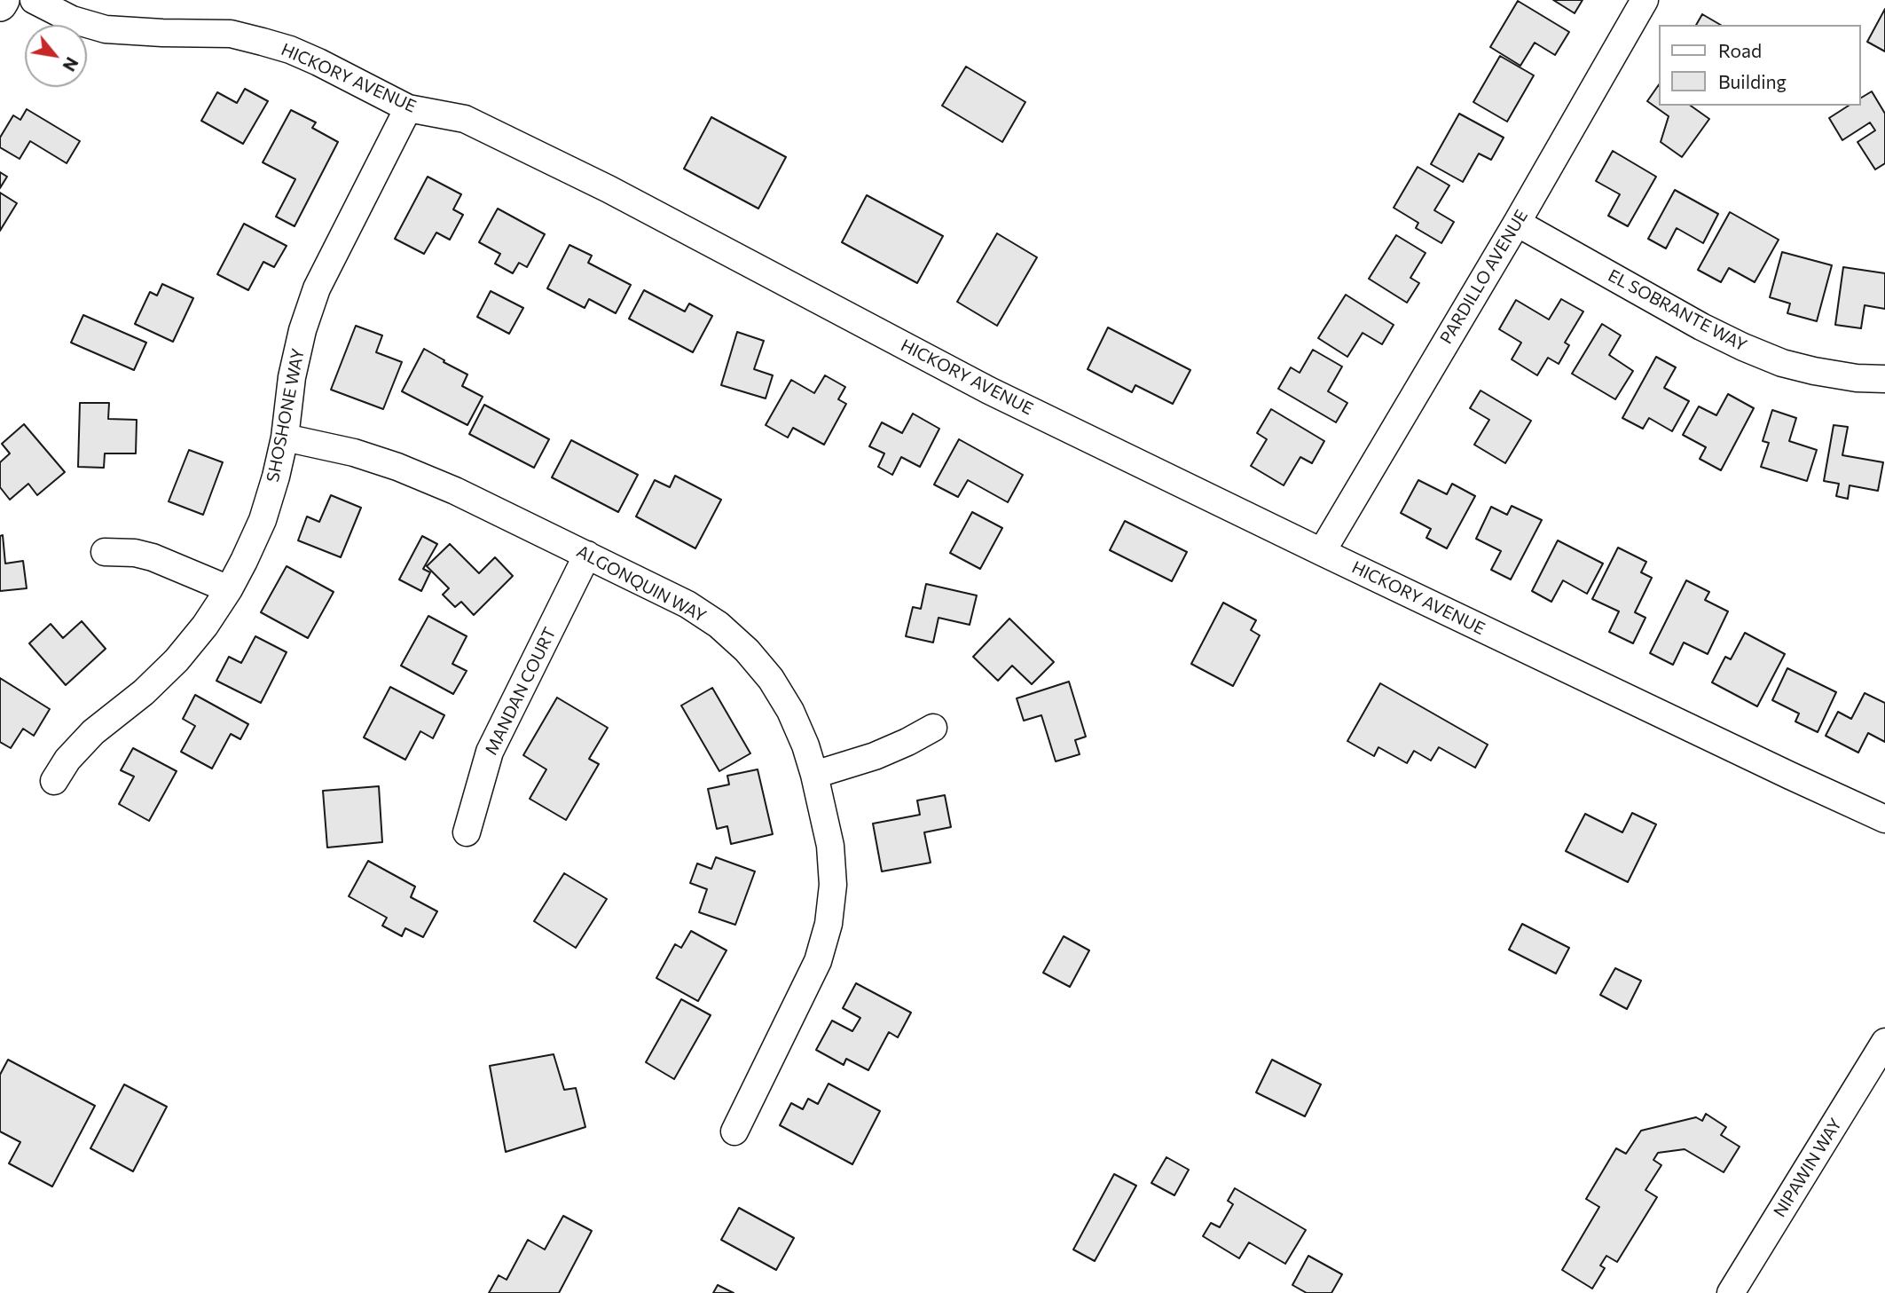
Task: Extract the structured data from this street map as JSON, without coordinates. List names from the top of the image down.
{
  "streets": {
    "street": [
      "HICKORY AVENUE",
      "PARDILLO AVENUE",
      "EL SOBRANTE WAY",
      "SHOSHONE WAY",
      "ALGONQUIN WAY",
      "MANDAN COURT",
      "NIPAWIN WAY"
    ]
  },
  "crossings": [
    ["HICKORY AVENUE", "PARDILLO AVENUE"],
    ["HICKORY AVENUE", "SHOSHONE WAY"],
    ["PARDILLO AVENUE", "EL SOBRANTE WAY"],
    ["SHOSHONE WAY", "ALGONQUIN WAY"],
    ["ALGONQUIN WAY", "MANDAN COURT"]
  ],
  "legend": ["Road", "Building"],
  "north": "bottom right"
}
